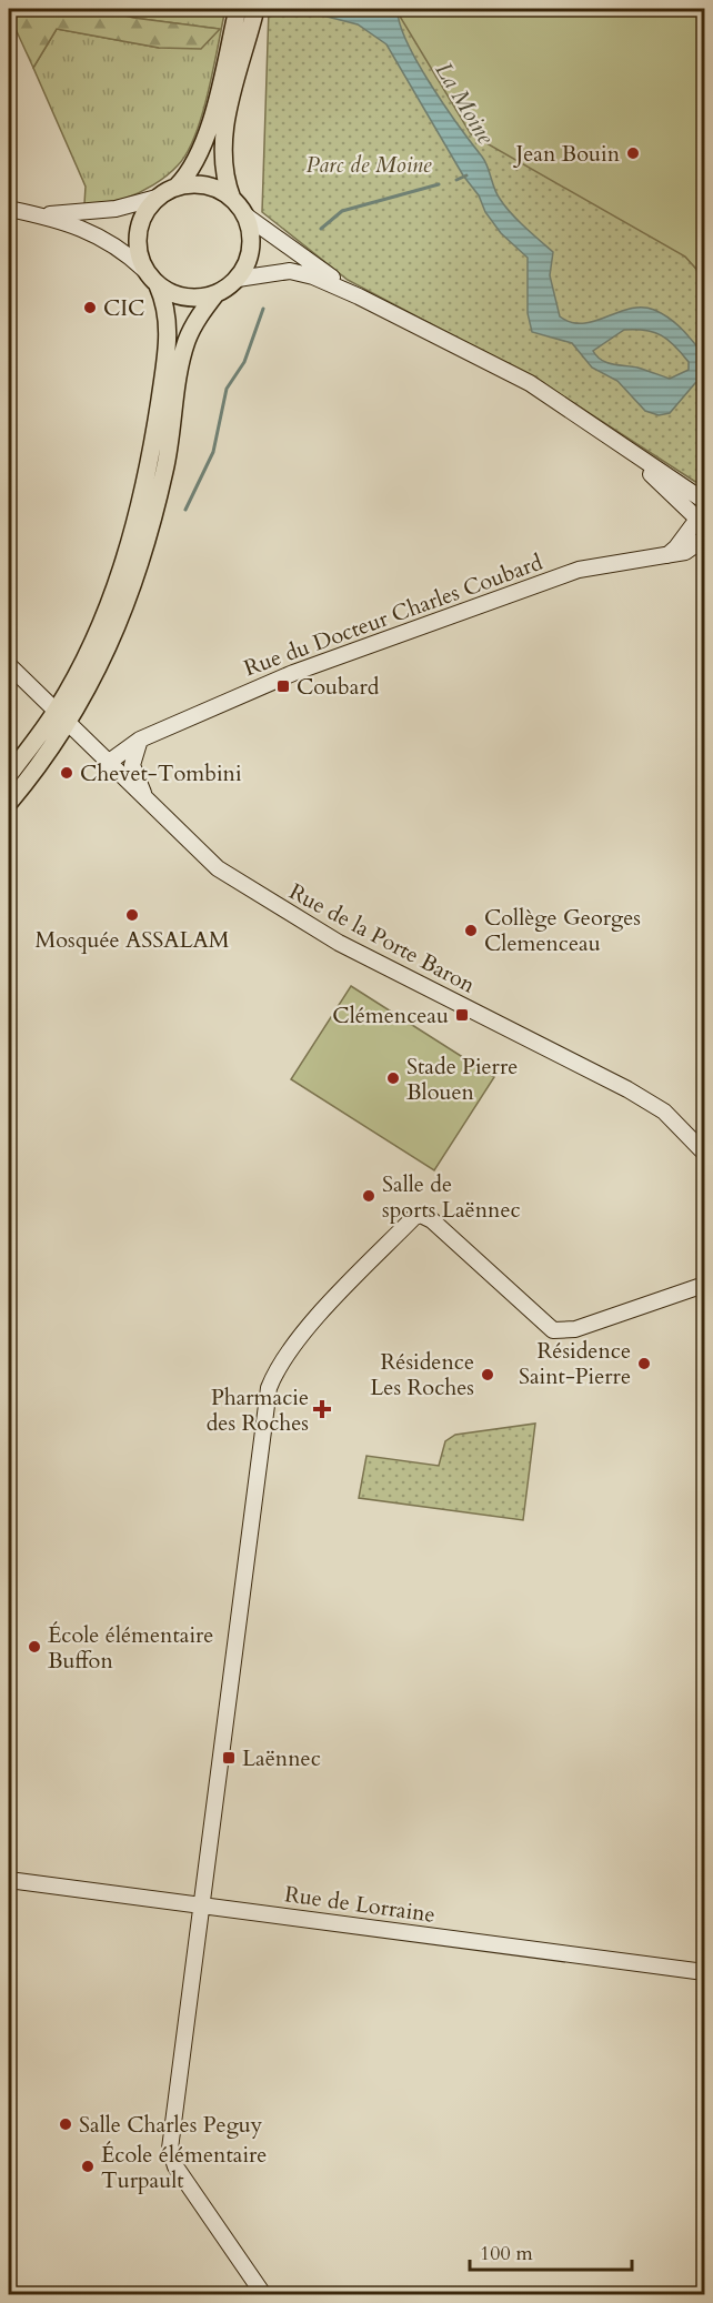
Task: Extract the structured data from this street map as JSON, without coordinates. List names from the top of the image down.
{
  "streets": {
    "street": ["Rue du Docteur Charles Coubard", "Rue de la Porte Baron", "Rue de Lorraine"]
  },
  "crossings": [
    ["Rue du Docteur Charles Coubard", "Rue de la Porte Baron"]
  ],
  "water": ["La Moine"],
  "parks": ["Parc de Moine"],
  "places": {
    "other": [
      "Jean Bouin",
      "CIC",
      "Chevet-Tombini",
      "Mosquée ASSALAM",
      "Collège Georges Clemenceau",
      "Stade Pierre Blouen",
      "Salle de sports Laënnec",
      "Résidence Saint-Pierre",
      "Résidence Les Roches",
      "École élémentaire Buffon",
      "Salle Charles Peguy",
      "École élémentaire Turpault"
    ],
    "transit": ["Coubard", "Clémenceau", "Laënnec"],
    "health": ["Pharmacie des Roches"]
  },
  "scale_bar": "100 m"
}
